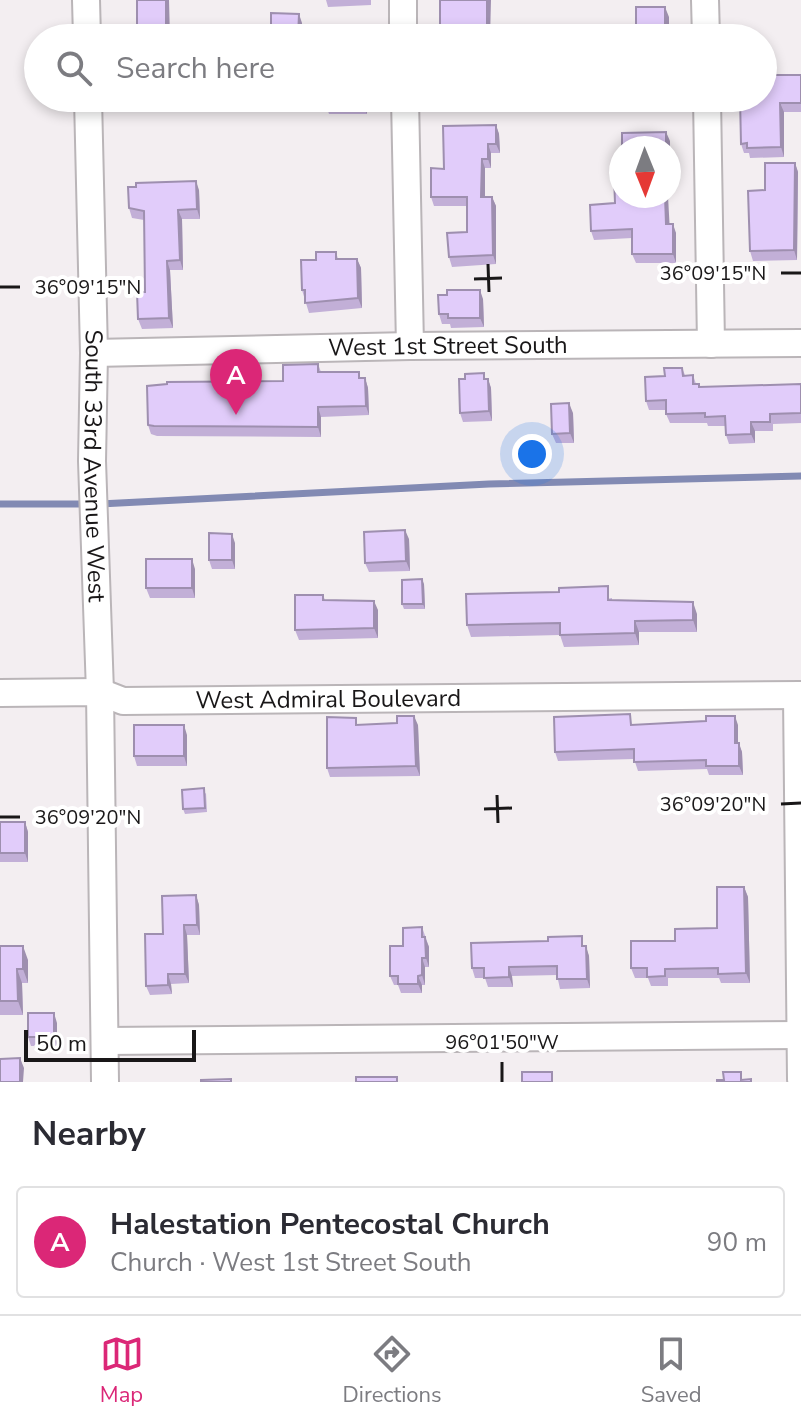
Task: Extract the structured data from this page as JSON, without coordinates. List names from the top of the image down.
{
  "streets": {
    "street": ["West 1st Street South", "South 33rd Avenue West", "West Admiral Boulevard"]
  },
  "crossings": [
    ["West 1st Street South", "South 33rd Avenue West"],
    ["South 33rd Avenue West", "West Admiral Boulevard"]
  ],
  "scale_bar": "50 m",
  "north": "bottom",
  "page": {
    "search": "Search here",
    "pins": "A",
    "scale": "50 m",
    "heading": "Nearby",
    "list": [
      {
        "mark": "A",
        "name": "Halestation Pentecostal Church",
        "note": "Church · West 1st Street South",
        "value": "90 m"
      }
    ],
    "nav": ["Map", "Directions", "Saved"]
  },
  "coordinates": ["36°09'15\"N", "36°09'20\"N", "96°01'50\"W"]
}
